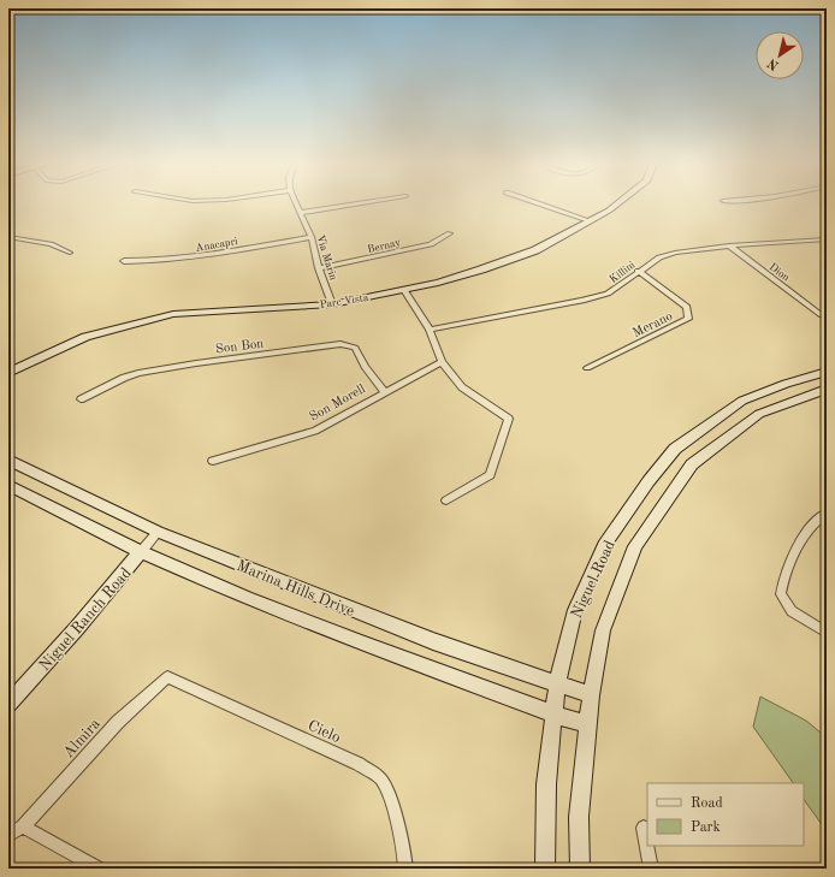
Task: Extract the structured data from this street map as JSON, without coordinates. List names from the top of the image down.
{
  "streets": {
    "street": [
      "Anacapri",
      "Bernay",
      "Via Marin",
      "Killini",
      "Dion",
      "Parc Vista",
      "Merano",
      "Son Bon",
      "Son Morell",
      "Niguel Road",
      "Marina Hills Drive",
      "Niguel Ranch Road",
      "Cielo",
      "Almira"
    ]
  },
  "crossings": [
    ["Anacapri", "Via Marin"],
    ["Bernay", "Via Marin"],
    ["Via Marin", "Parc Vista"],
    ["Killini", "Dion"],
    ["Killini", "Merano"],
    ["Son Bon", "Son Morell"],
    ["Niguel Road", "Marina Hills Drive"],
    ["Marina Hills Drive", "Niguel Ranch Road"],
    ["Cielo", "Almira"]
  ],
  "legend": ["Road", "Park"],
  "north": "bottom left"
}
